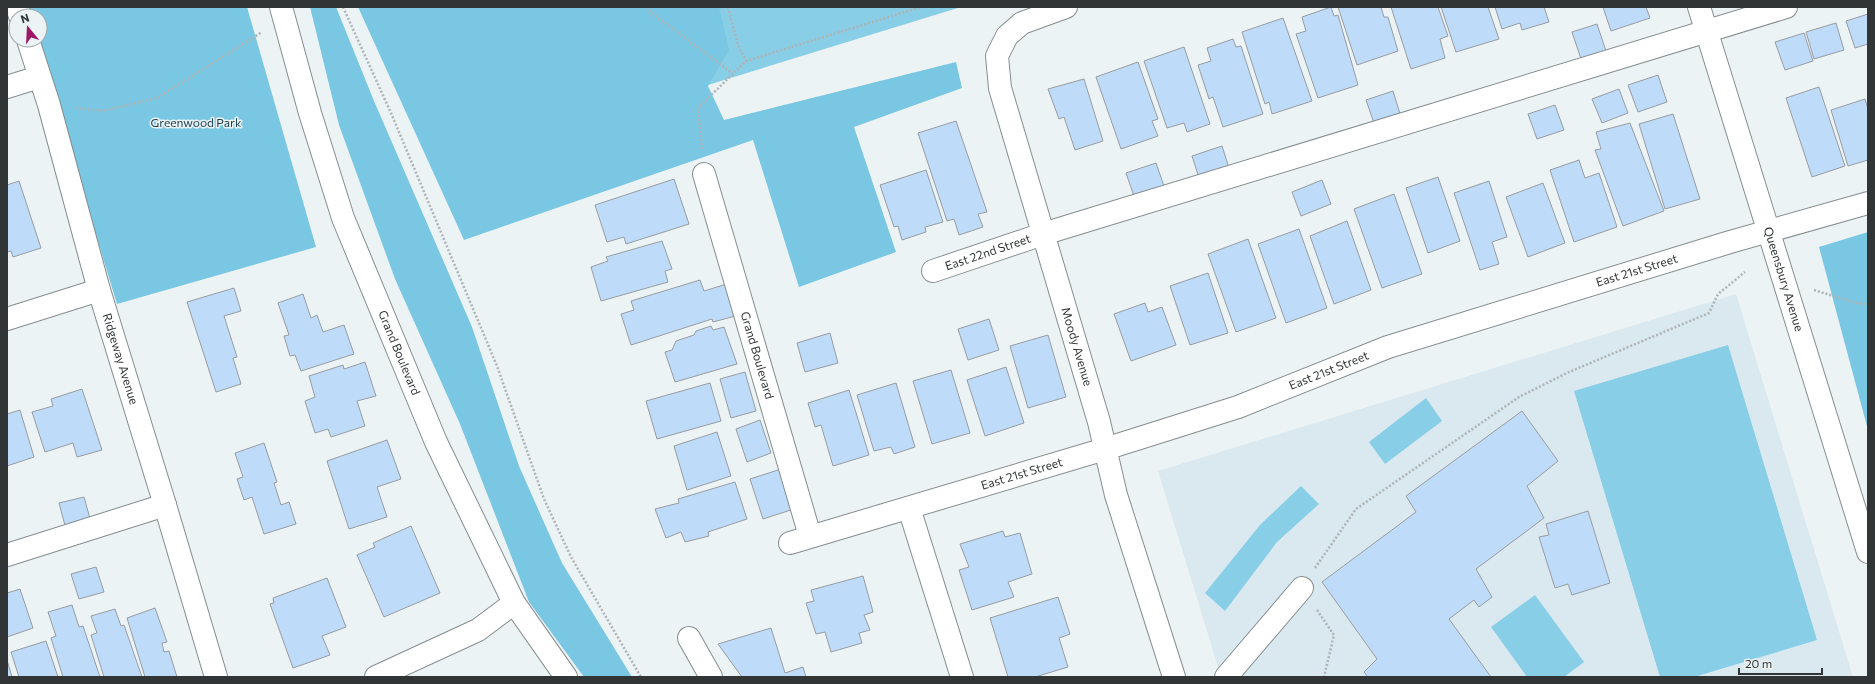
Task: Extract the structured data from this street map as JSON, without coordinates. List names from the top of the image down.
{
  "streets": {
    "street": [
      "East 22nd Street",
      "East 21st Street",
      "Queensbury Avenue",
      "Moody Avenue",
      "Grand Boulevard",
      "Ridgeway Avenue"
    ]
  },
  "crossings": [
    ["East 22nd Street", "Queensbury Avenue"],
    ["East 22nd Street", "Moody Avenue"],
    ["East 21st Street", "Queensbury Avenue"],
    ["East 21st Street", "Moody Avenue"],
    ["East 21st Street", "Grand Boulevard"]
  ],
  "parks": ["Greenwood Park"],
  "scale_bar": "20 m",
  "north": "top"
}
